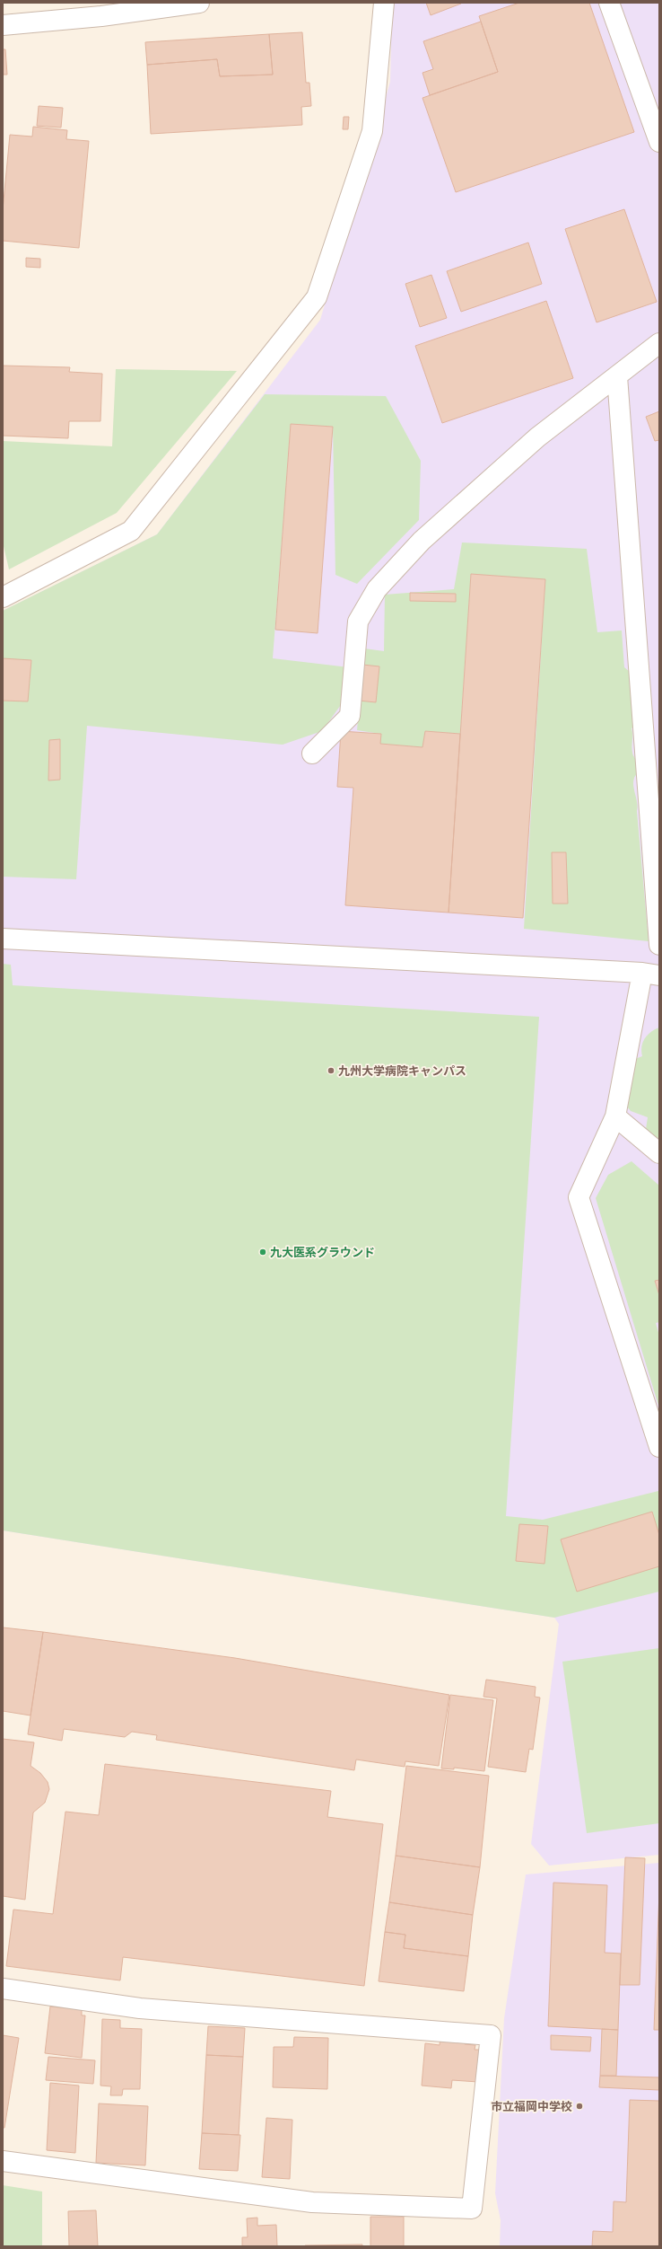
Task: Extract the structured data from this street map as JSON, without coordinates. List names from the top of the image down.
{
  "places": ["九州大学病院キャンパス", "九大医系グラウンド", "市立福岡中学校"]
}
